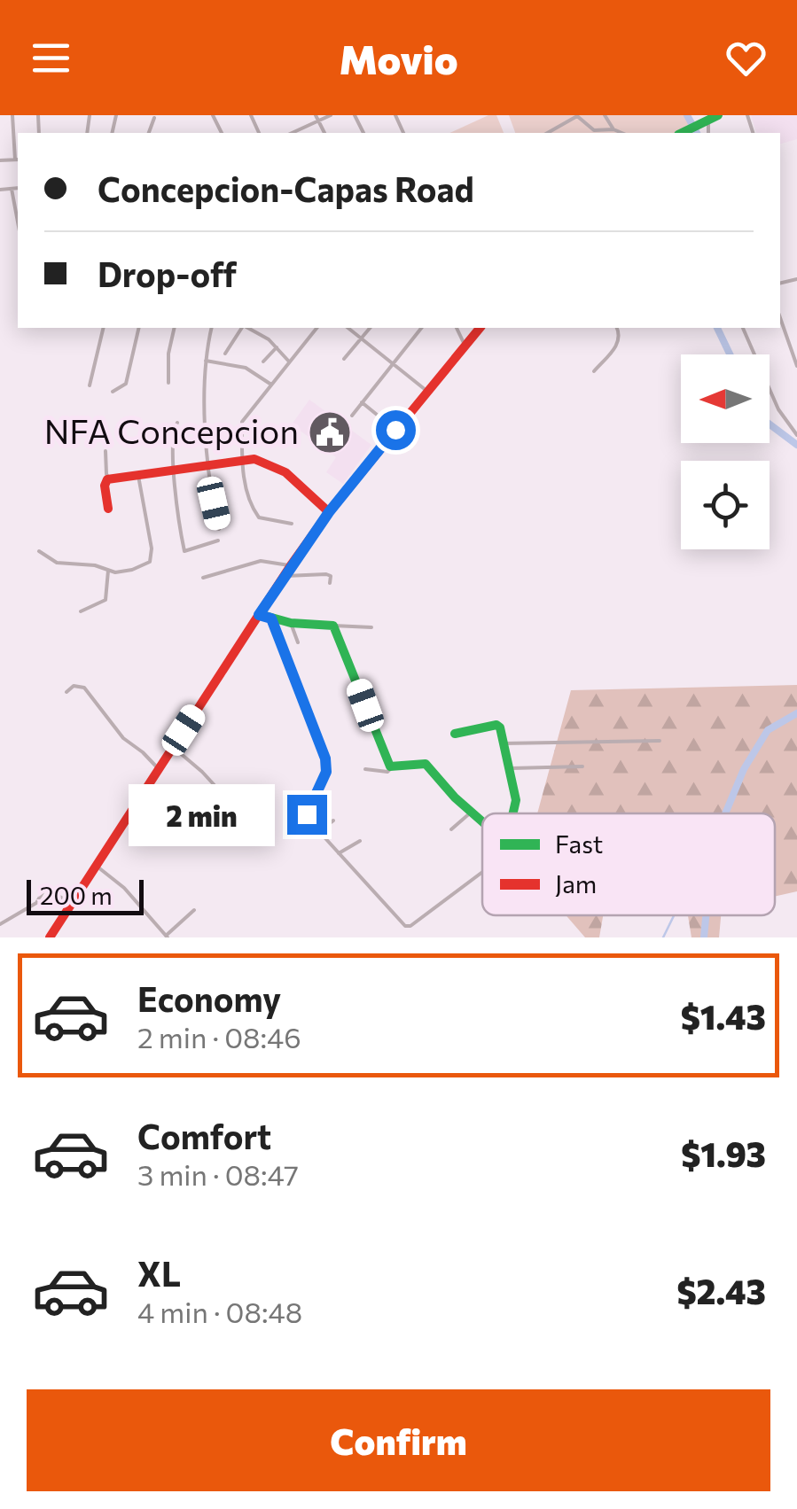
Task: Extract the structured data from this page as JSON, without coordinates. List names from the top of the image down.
{
  "places": {
    "public building": ["NFA Concepcion"]
  },
  "legend": ["Fast", "Jam"],
  "scale_bar": "200 m",
  "north": "left",
  "page": {
    "header": "Movio",
    "banner": ["Concepcion-Capas Road", "Drop-off"],
    "bubble": "2 min",
    "scale": "200 m",
    "list": [
      {
        "name": "Economy",
        "note": "2 min · 08:46",
        "value": "$1.43"
      },
      {
        "name": "Comfort",
        "note": "3 min · 08:47",
        "value": "$1.93"
      },
      {
        "name": "XL",
        "note": "4 min · 08:48",
        "value": "$2.43"
      }
    ],
    "buttons": "Confirm"
  }
}
